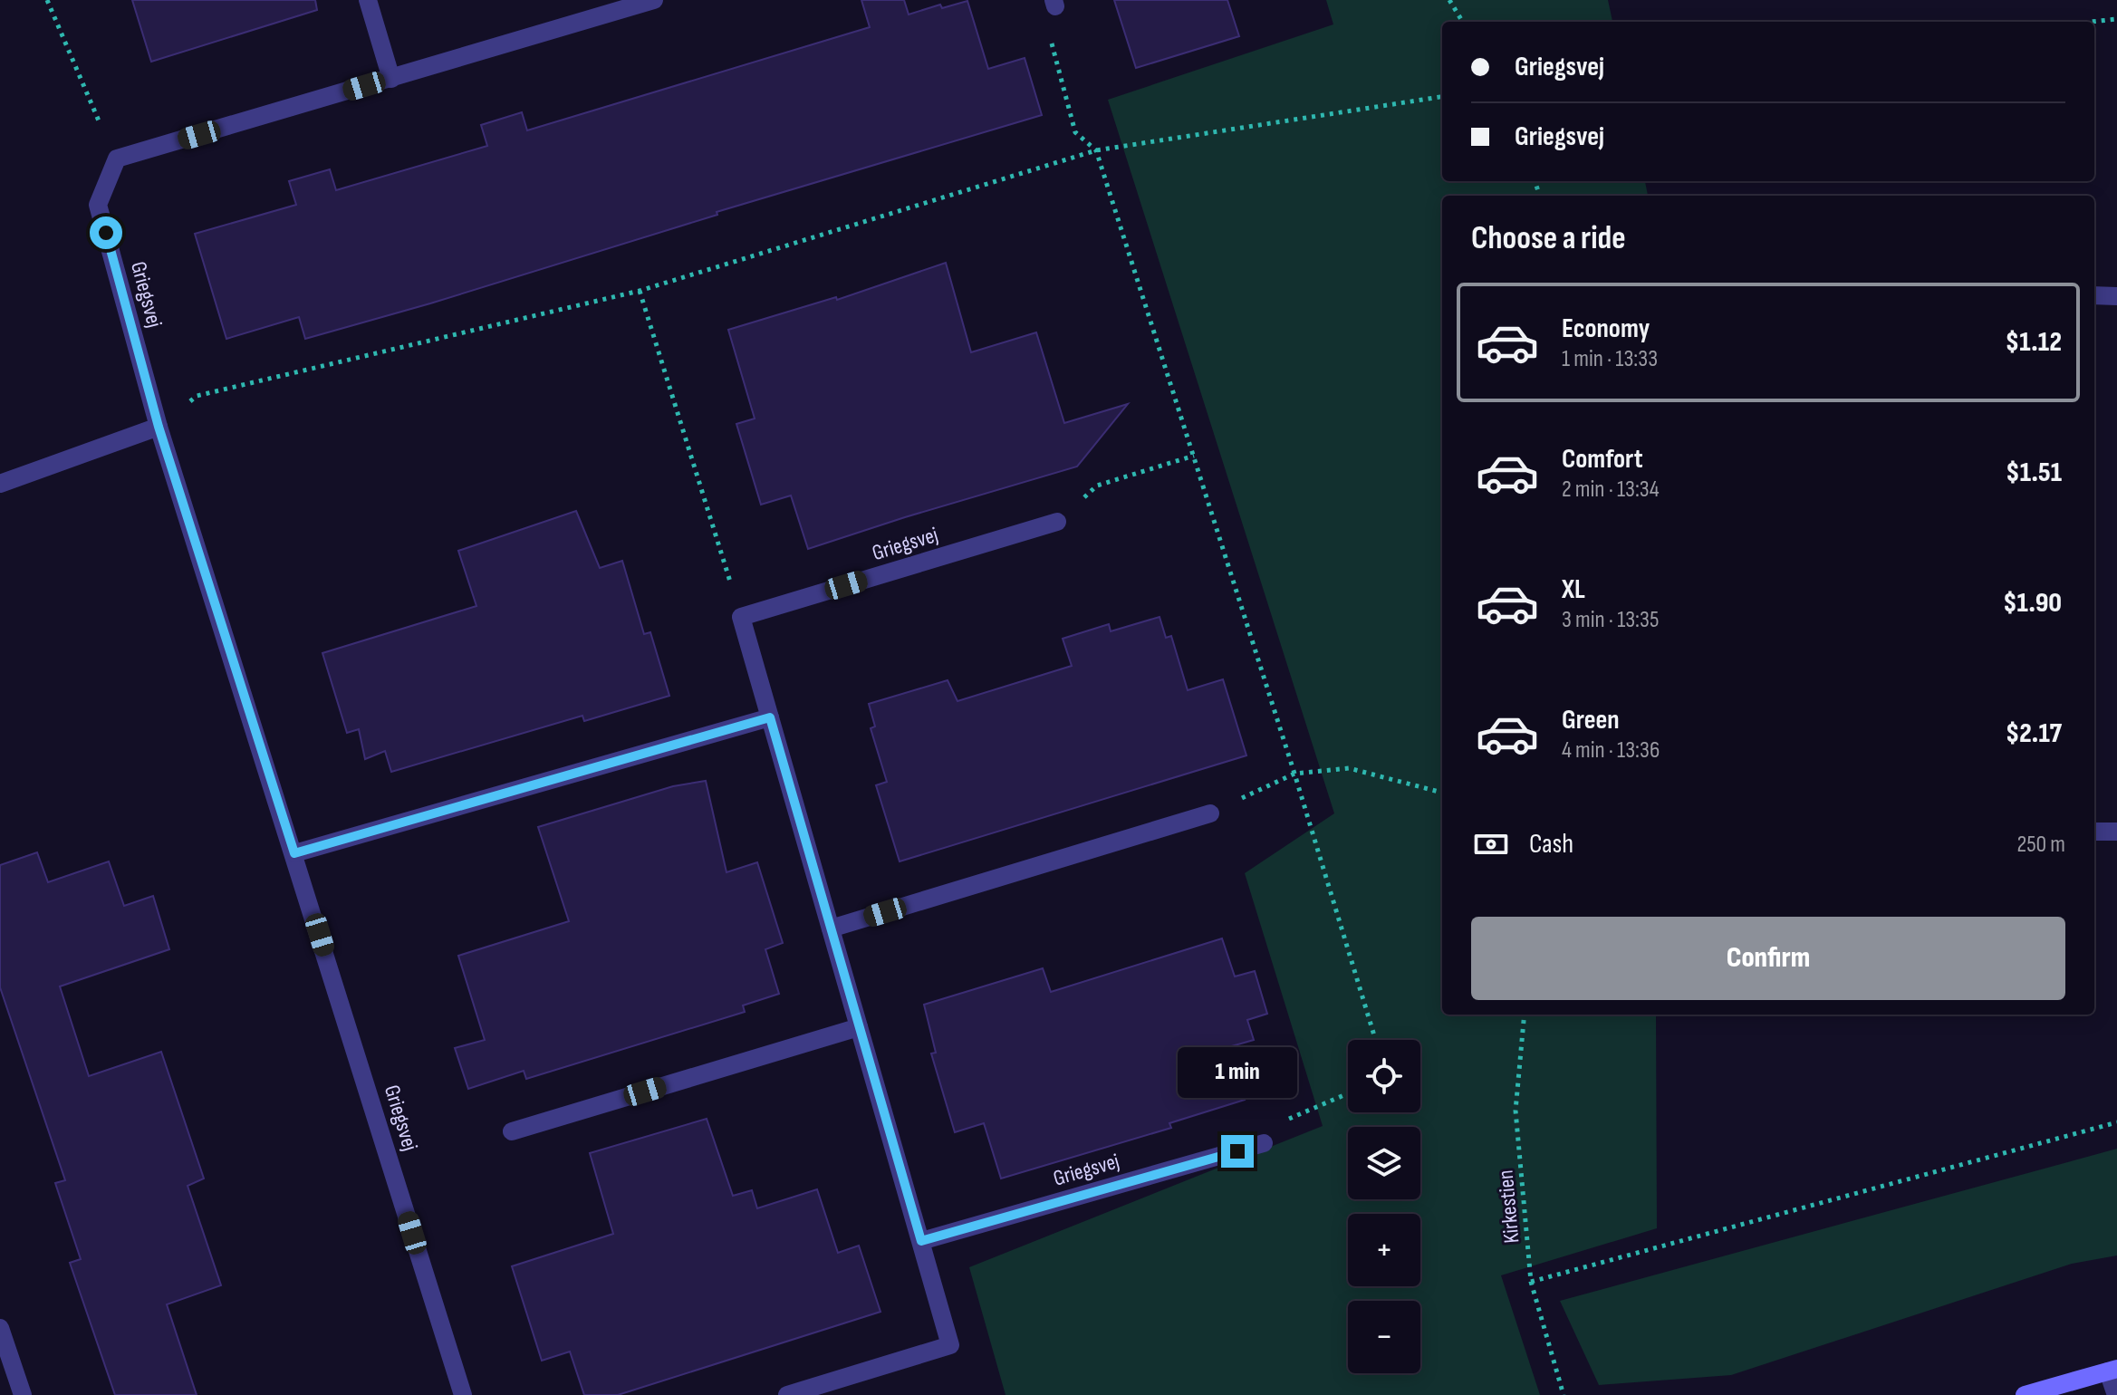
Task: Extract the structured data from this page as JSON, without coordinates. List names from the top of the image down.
{
  "streets": {
    "street": ["Griegsvej"],
    "path": ["Kirkestien"]
  },
  "page": {
    "banner": ["Griegsvej", "Griegsvej"],
    "heading": "Choose a ride",
    "list": [
      {
        "name": "Economy",
        "note": "1 min · 13:33",
        "value": "$1.12"
      },
      {
        "name": "Comfort",
        "note": "2 min · 13:34",
        "value": "$1.51"
      },
      {
        "name": "XL",
        "note": "3 min · 13:35",
        "value": "$1.90"
      },
      {
        "name": "Green",
        "note": "4 min · 13:36",
        "value": "$2.17"
      }
    ],
    "pay": ["Cash", "250 m"],
    "buttons": "Confirm",
    "map_buttons": ["+", "−"],
    "bubble": "1 min"
  }
}
